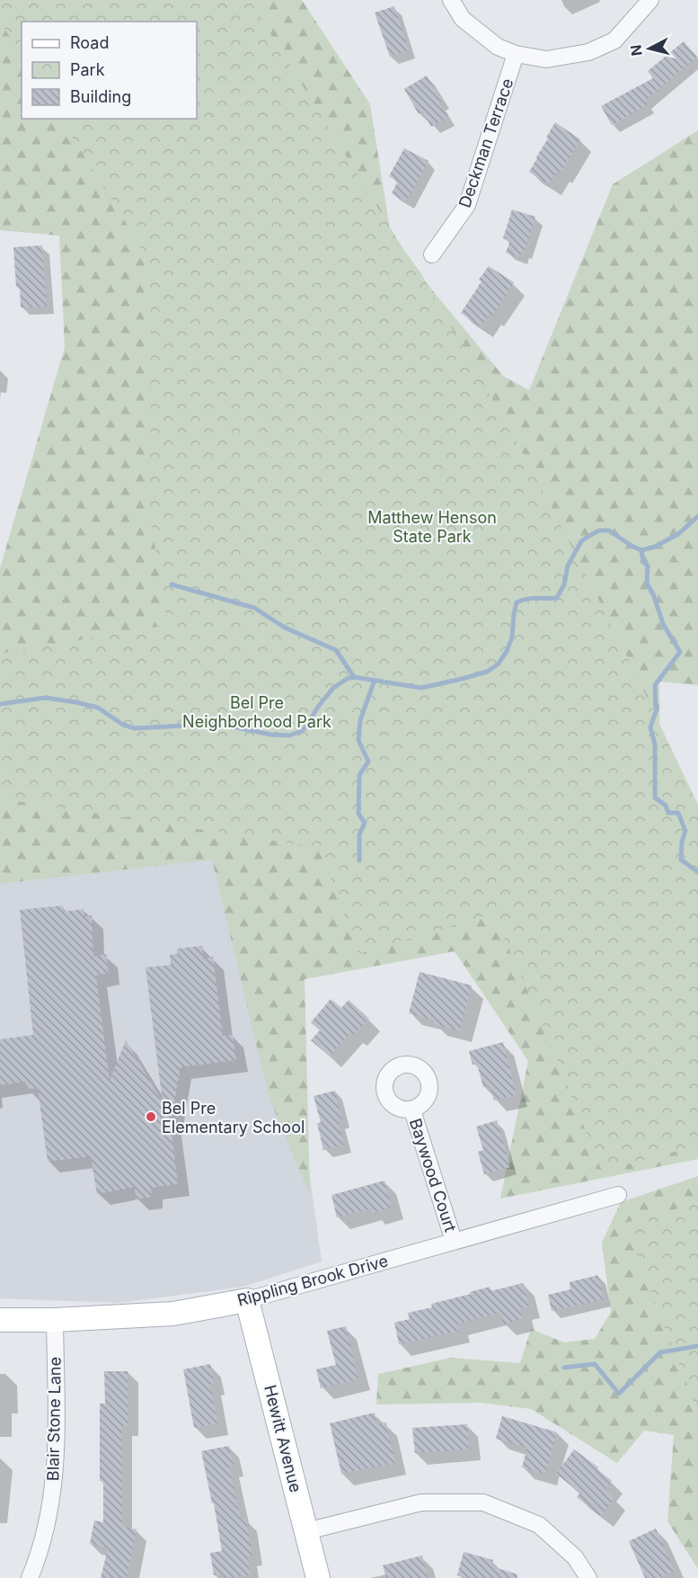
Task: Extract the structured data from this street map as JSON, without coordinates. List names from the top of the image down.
{
  "streets": {
    "street": [
      "Deckman Terrace",
      "Baywood Court",
      "Rippling Brook Drive",
      "Blair Stone Lane",
      "Hewitt Avenue"
    ]
  },
  "crossings": [
    ["Baywood Court", "Rippling Brook Drive"],
    ["Rippling Brook Drive", "Blair Stone Lane"],
    ["Rippling Brook Drive", "Hewitt Avenue"]
  ],
  "parks": ["Matthew Henson State Park", "Bel Pre Neighborhood Park"],
  "places": ["Bel Pre Elementary School"],
  "legend": ["Road", "Park", "Building"],
  "north": "left"
}
